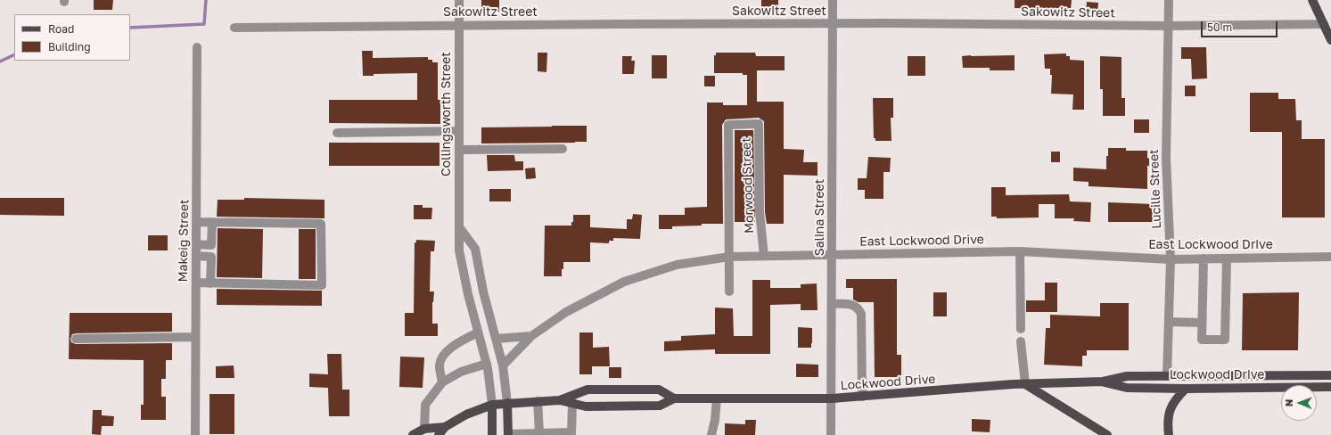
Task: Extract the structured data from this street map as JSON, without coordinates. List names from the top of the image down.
{
  "streets": {
    "main road": ["Collingsworth Street", "Lockwood Drive"],
    "street": [
      "Sakowitz Street",
      "Morwood Street",
      "Lucille Street",
      "Salina Street",
      "Makeig Street",
      "East Lockwood Drive"
    ]
  },
  "crossings": [
    ["Sakowitz Street", "Collingsworth Street"],
    ["Sakowitz Street", "Lucille Street"],
    ["Sakowitz Street", "Salina Street"],
    ["Collingsworth Street", "Lockwood Drive"],
    ["Morwood Street", "East Lockwood Drive"],
    ["Lucille Street", "East Lockwood Drive"],
    ["Lucille Street", "Lockwood Drive"],
    ["Salina Street", "East Lockwood Drive"],
    ["Salina Street", "Lockwood Drive"]
  ],
  "legend": ["Road", "Building"],
  "scale_bar": "50 m",
  "north": "left"
}
